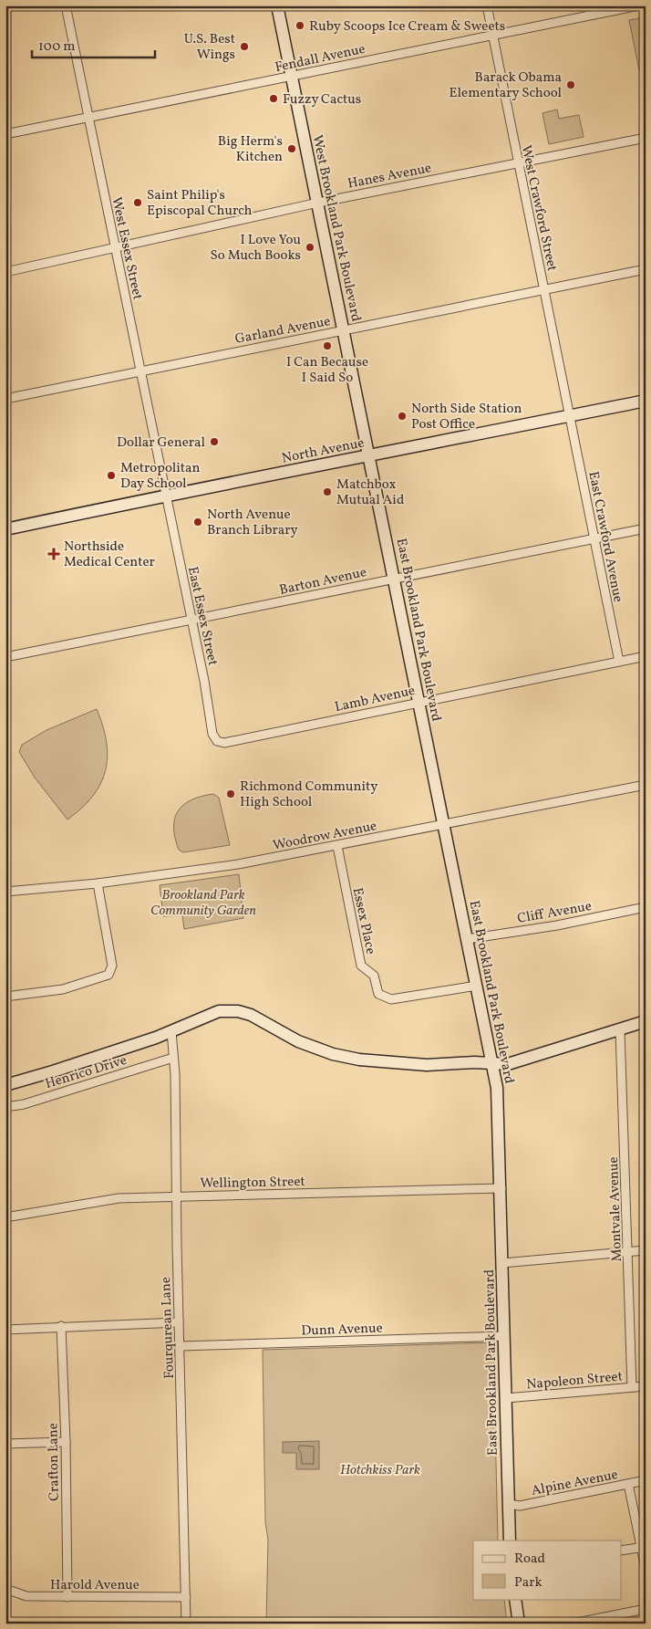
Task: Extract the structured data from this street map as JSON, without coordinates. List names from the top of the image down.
{
  "streets": {
    "main road": ["West Brookland Park Boulevard", "North Avenue", "East Brookland Park Boulevard"],
    "street": [
      "Fendall Avenue",
      "Hanes Avenue",
      "West Crawford Street",
      "West Essex Street",
      "Garland Avenue",
      "East Crawford Avenue",
      "Barton Avenue",
      "East Essex Street",
      "Lamb Avenue",
      "Woodrow Avenue",
      "Cliff Avenue",
      "Essex Place",
      "Henrico Drive",
      "Wellington Street",
      "Montvale Avenue",
      "Fourqurean Lane",
      "Dunn Avenue",
      "Napoleon Street",
      "Crafton Lane",
      "Alpine Avenue",
      "Harold Avenue"
    ]
  },
  "crossings": [
    ["Fendall Avenue", "West Crawford Street"],
    ["Fendall Avenue", "West Brookland Park Boulevard"],
    ["Fendall Avenue", "West Essex Street"],
    ["Hanes Avenue", "West Crawford Street"],
    ["Hanes Avenue", "West Brookland Park Boulevard"],
    ["Hanes Avenue", "West Essex Street"],
    ["West Crawford Street", "Garland Avenue"],
    ["West Crawford Street", "North Avenue"],
    ["West Crawford Street", "East Crawford Avenue"],
    ["West Brookland Park Boulevard", "Garland Avenue"],
    ["West Brookland Park Boulevard", "North Avenue"],
    ["West Brookland Park Boulevard", "East Brookland Park Boulevard"],
    ["West Essex Street", "Garland Avenue"],
    ["West Essex Street", "North Avenue"],
    ["West Essex Street", "East Essex Street"],
    ["North Avenue", "East Crawford Avenue"],
    ["North Avenue", "East Essex Street"],
    ["North Avenue", "East Brookland Park Boulevard"],
    ["East Crawford Avenue", "Barton Avenue"],
    ["East Crawford Avenue", "Lamb Avenue"],
    ["Barton Avenue", "East Essex Street"],
    ["Barton Avenue", "East Brookland Park Boulevard"],
    ["East Essex Street", "Lamb Avenue"],
    ["East Brookland Park Boulevard", "Lamb Avenue"],
    ["East Brookland Park Boulevard", "Woodrow Avenue"],
    ["East Brookland Park Boulevard", "Cliff Avenue"],
    ["East Brookland Park Boulevard", "Essex Place"],
    ["East Brookland Park Boulevard", "Wellington Street"],
    ["East Brookland Park Boulevard", "Dunn Avenue"],
    ["East Brookland Park Boulevard", "Napoleon Street"],
    ["East Brookland Park Boulevard", "Alpine Avenue"],
    ["Woodrow Avenue", "Essex Place"],
    ["Henrico Drive", "Fourqurean Lane"],
    ["Wellington Street", "Fourqurean Lane"],
    ["Montvale Avenue", "Napoleon Street"],
    ["Fourqurean Lane", "Dunn Avenue"],
    ["Fourqurean Lane", "Harold Avenue"],
    ["Crafton Lane", "Harold Avenue"]
  ],
  "parks": ["Brookland Park Community Garden", "Hotchkiss Park"],
  "places": {
    "other": [
      "Ruby Scoops Ice Cream & Sweets",
      "U.S. Best Wings",
      "Barack Obama Elementary School",
      "Fuzzy Cactus",
      "Big Herm's Kitchen",
      "Saint Philip's Episcopal Church",
      "I Love You So Much Books",
      "I Can Because I Said So",
      "North Side Station Post Office",
      "Dollar General",
      "Metropolitan Day School",
      "Matchbox Mutual Aid",
      "North Avenue Branch Library",
      "Richmond Community High School"
    ],
    "health": ["Northside Medical Center"]
  },
  "legend": ["Road", "Park"],
  "scale_bar": "100 m"
}
